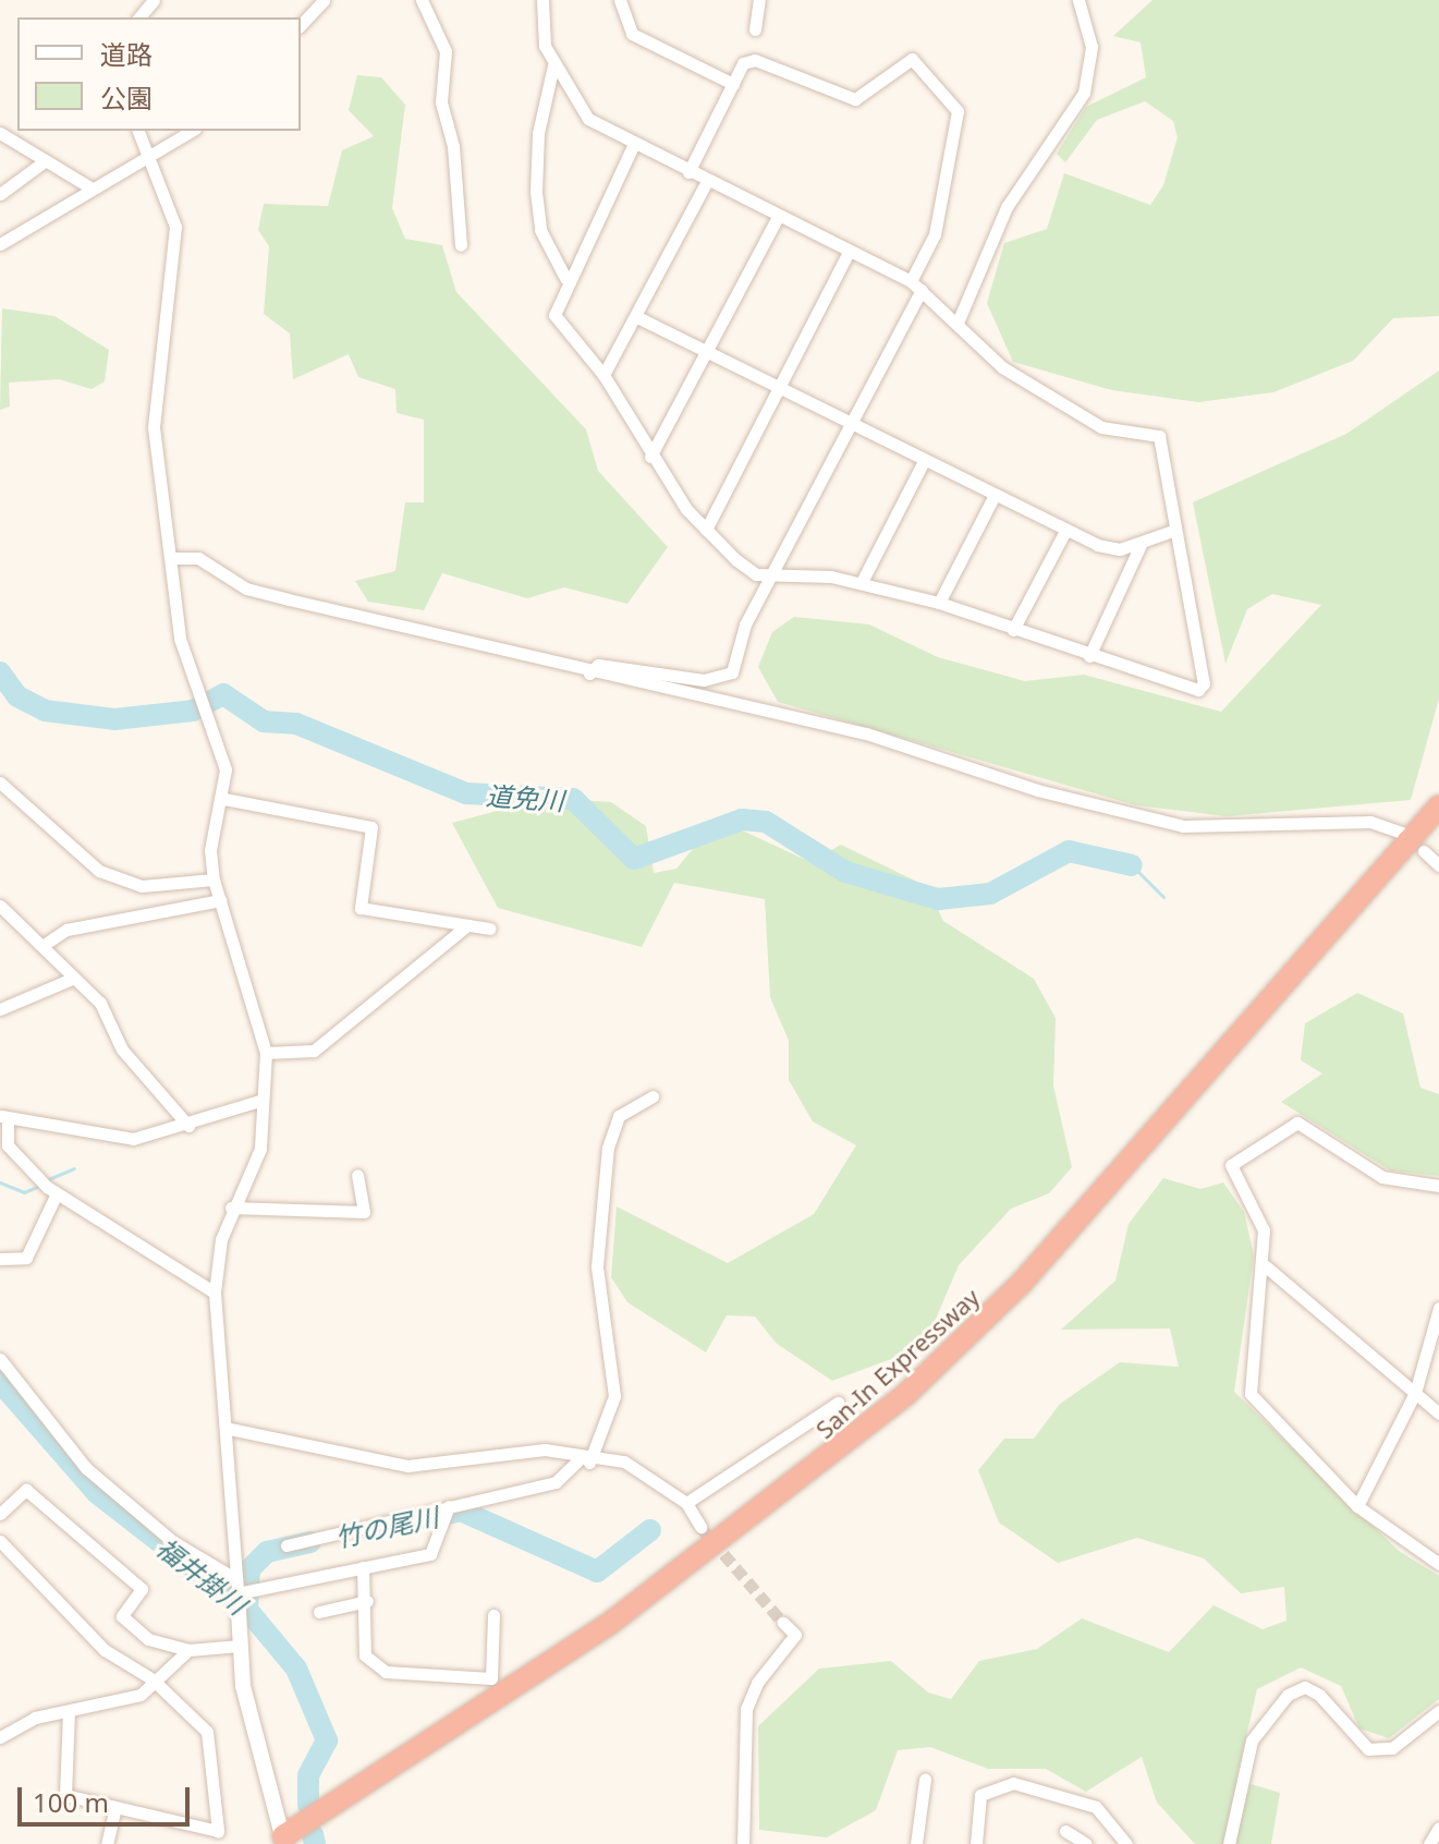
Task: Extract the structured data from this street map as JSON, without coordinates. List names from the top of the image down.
{
  "streets": {
    "highway": ["San-In Expressway"]
  },
  "water": ["道免川", "竹の尾川", "福井掛川"],
  "legend": ["道路", "公園"],
  "scale_bar": "100 m"
}
